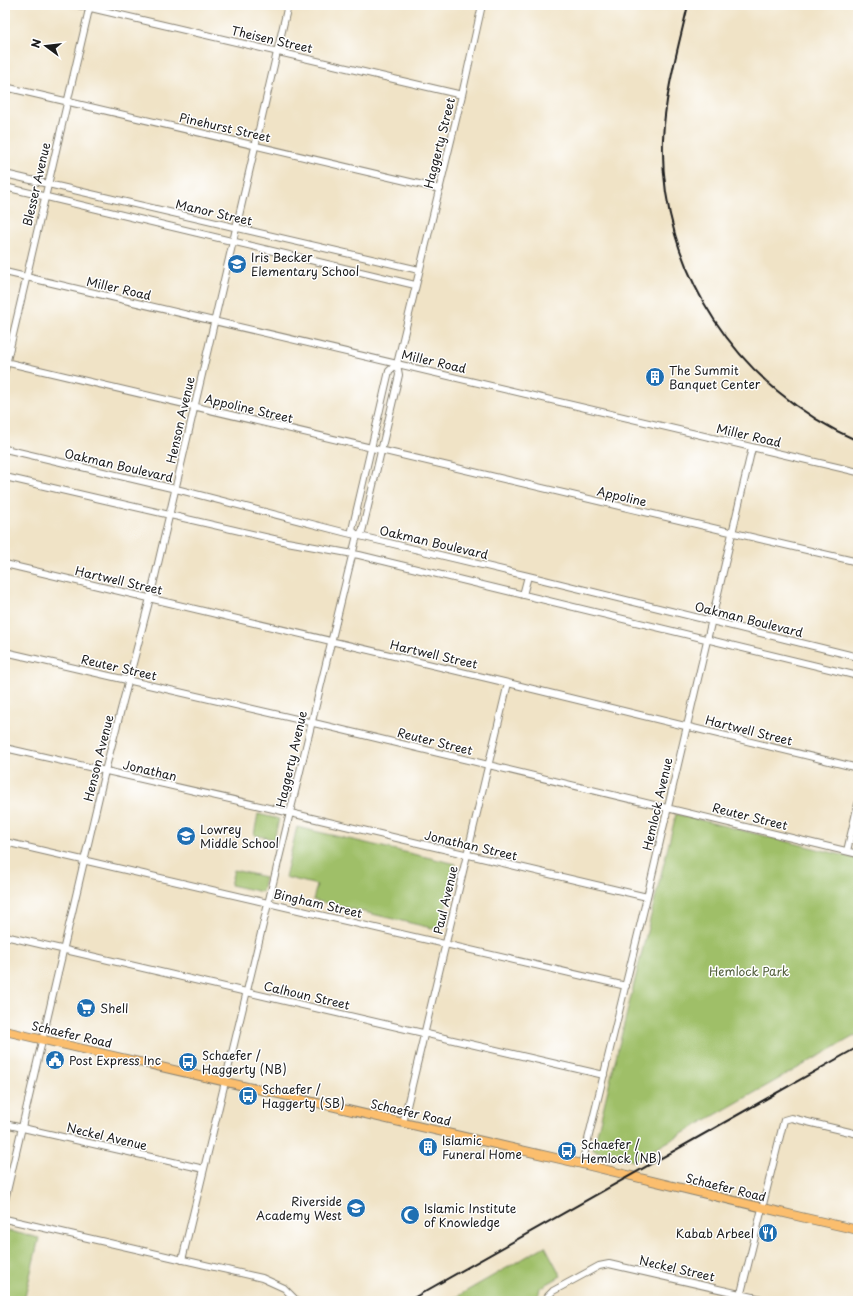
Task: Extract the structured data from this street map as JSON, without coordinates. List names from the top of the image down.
{
  "streets": {
    "main road": ["Schaefer Road"],
    "street": [
      "Theisen Street",
      "Pinehurst Street",
      "Haggerty Street",
      "Blesser Avenue",
      "Manor Street",
      "Miller Road",
      "Appoline Street",
      "Henson Avenue",
      "Oakman Boulevard",
      "Appoline",
      "Hartwell Street",
      "Reuter Street",
      "Haggerty Avenue",
      "Jonathan",
      "Hemlock Avenue",
      "Jonathan Street",
      "Paul Avenue",
      "Bingham Street",
      "Calhoun Street",
      "Neckel Avenue",
      "Neckel Street"
    ]
  },
  "crossings": [
    ["Theisen Street", "Haggerty Street"],
    ["Theisen Street", "Blesser Avenue"],
    ["Pinehurst Street", "Haggerty Street"],
    ["Pinehurst Street", "Blesser Avenue"],
    ["Haggerty Street", "Manor Street"],
    ["Haggerty Street", "Haggerty Avenue"],
    ["Blesser Avenue", "Manor Street"],
    ["Blesser Avenue", "Miller Road"],
    ["Blesser Avenue", "Appoline Street"],
    ["Manor Street", "Henson Avenue"],
    ["Manor Street", "Haggerty Avenue"],
    ["Miller Road", "Henson Avenue"],
    ["Miller Road", "Haggerty Avenue"],
    ["Miller Road", "Hemlock Avenue"],
    ["Appoline Street", "Henson Avenue"],
    ["Appoline Street", "Appoline"],
    ["Appoline Street", "Haggerty Avenue"],
    ["Henson Avenue", "Oakman Boulevard"],
    ["Henson Avenue", "Hartwell Street"],
    ["Henson Avenue", "Reuter Street"],
    ["Henson Avenue", "Jonathan"],
    ["Henson Avenue", "Bingham Street"],
    ["Henson Avenue", "Calhoun Street"],
    ["Henson Avenue", "Schaefer Road"],
    ["Henson Avenue", "Neckel Avenue"],
    ["Oakman Boulevard", "Haggerty Avenue"],
    ["Oakman Boulevard", "Hemlock Avenue"],
    ["Appoline", "Haggerty Avenue"],
    ["Appoline", "Hemlock Avenue"],
    ["Hartwell Street", "Haggerty Avenue"],
    ["Hartwell Street", "Hemlock Avenue"],
    ["Hartwell Street", "Paul Avenue"],
    ["Reuter Street", "Haggerty Avenue"],
    ["Reuter Street", "Hemlock Avenue"],
    ["Reuter Street", "Paul Avenue"],
    ["Haggerty Avenue", "Jonathan"],
    ["Haggerty Avenue", "Jonathan Street"],
    ["Haggerty Avenue", "Bingham Street"],
    ["Haggerty Avenue", "Calhoun Street"],
    ["Haggerty Avenue", "Schaefer Road"],
    ["Jonathan", "Jonathan Street"],
    ["Hemlock Avenue", "Jonathan Street"],
    ["Hemlock Avenue", "Bingham Street"],
    ["Hemlock Avenue", "Calhoun Street"],
    ["Hemlock Avenue", "Schaefer Road"],
    ["Jonathan Street", "Paul Avenue"],
    ["Paul Avenue", "Bingham Street"],
    ["Paul Avenue", "Calhoun Street"],
    ["Paul Avenue", "Schaefer Road"]
  ],
  "parks": ["Hemlock Park"],
  "places": {
    "school or university": ["Iris Becker Elementary School", "Lowrey Middle School", "Riverside Academy West"],
    "building": ["The Summit Banquet Center", "Islamic Funeral Home"],
    "supermarket": ["Shell"],
    "public building": ["Post Express Inc"],
    "bus stop": ["Schaefer / Haggerty (NB)", "Schaefer / Haggerty (SB)", "Schaefer / Hemlock (NB)"],
    "mosque": ["Islamic Institute of Knowledge"],
    "restaurant": ["Kabab Arbeel"]
  },
  "north": "left"
}
